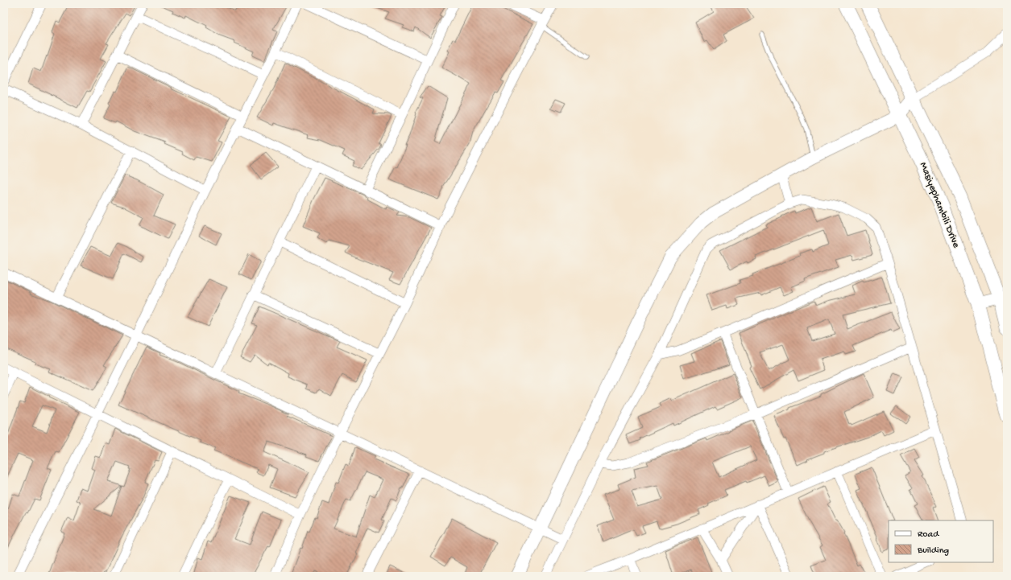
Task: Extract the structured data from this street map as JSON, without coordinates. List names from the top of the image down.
{
  "streets": {
    "main road": ["Masiyephambili Drive"]
  },
  "legend": ["Road", "Building"]
}
